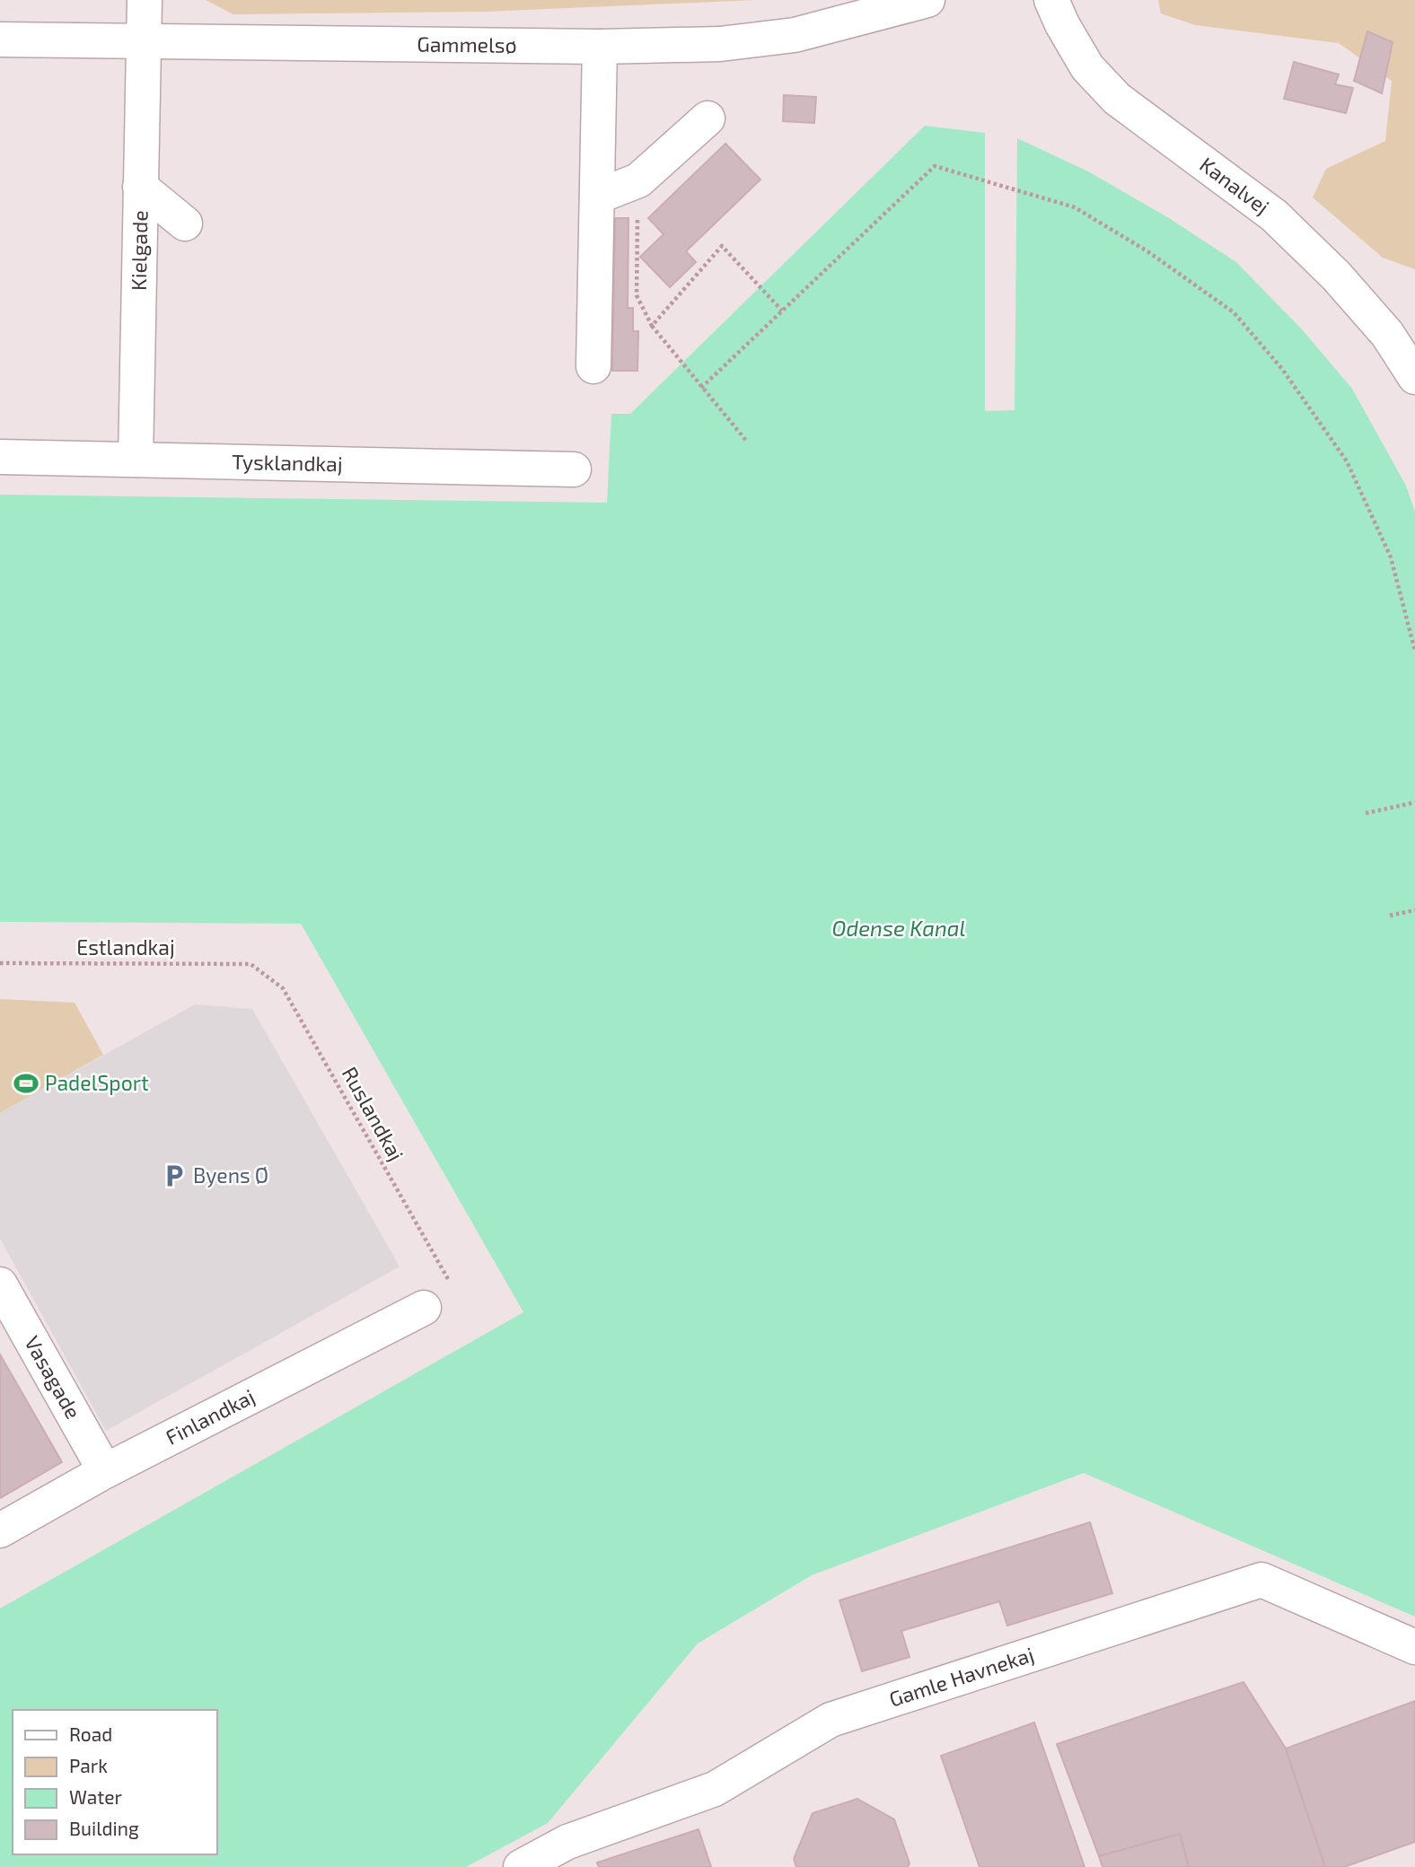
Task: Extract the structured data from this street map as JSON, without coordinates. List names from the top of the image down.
{
  "streets": {
    "street": [
      "Gammelsø",
      "Kanalvej",
      "Kielgade",
      "Tysklandkaj",
      "Vasagade",
      "Finlandkaj",
      "Gamle Havnekaj"
    ],
    "path": ["Estlandkaj", "Ruslandkaj"]
  },
  "crossings": [
    ["Gammelsø", "Kielgade"],
    ["Kielgade", "Tysklandkaj"],
    ["Estlandkaj", "Ruslandkaj"],
    ["Vasagade", "Finlandkaj"]
  ],
  "water": ["Odense Kanal"],
  "places": {
    "sports": ["PadelSport"],
    "parking": ["Byens Ø"]
  },
  "legend": [
    "Road",
    "Park",
    "Water",
    "Building"
  ]
}
